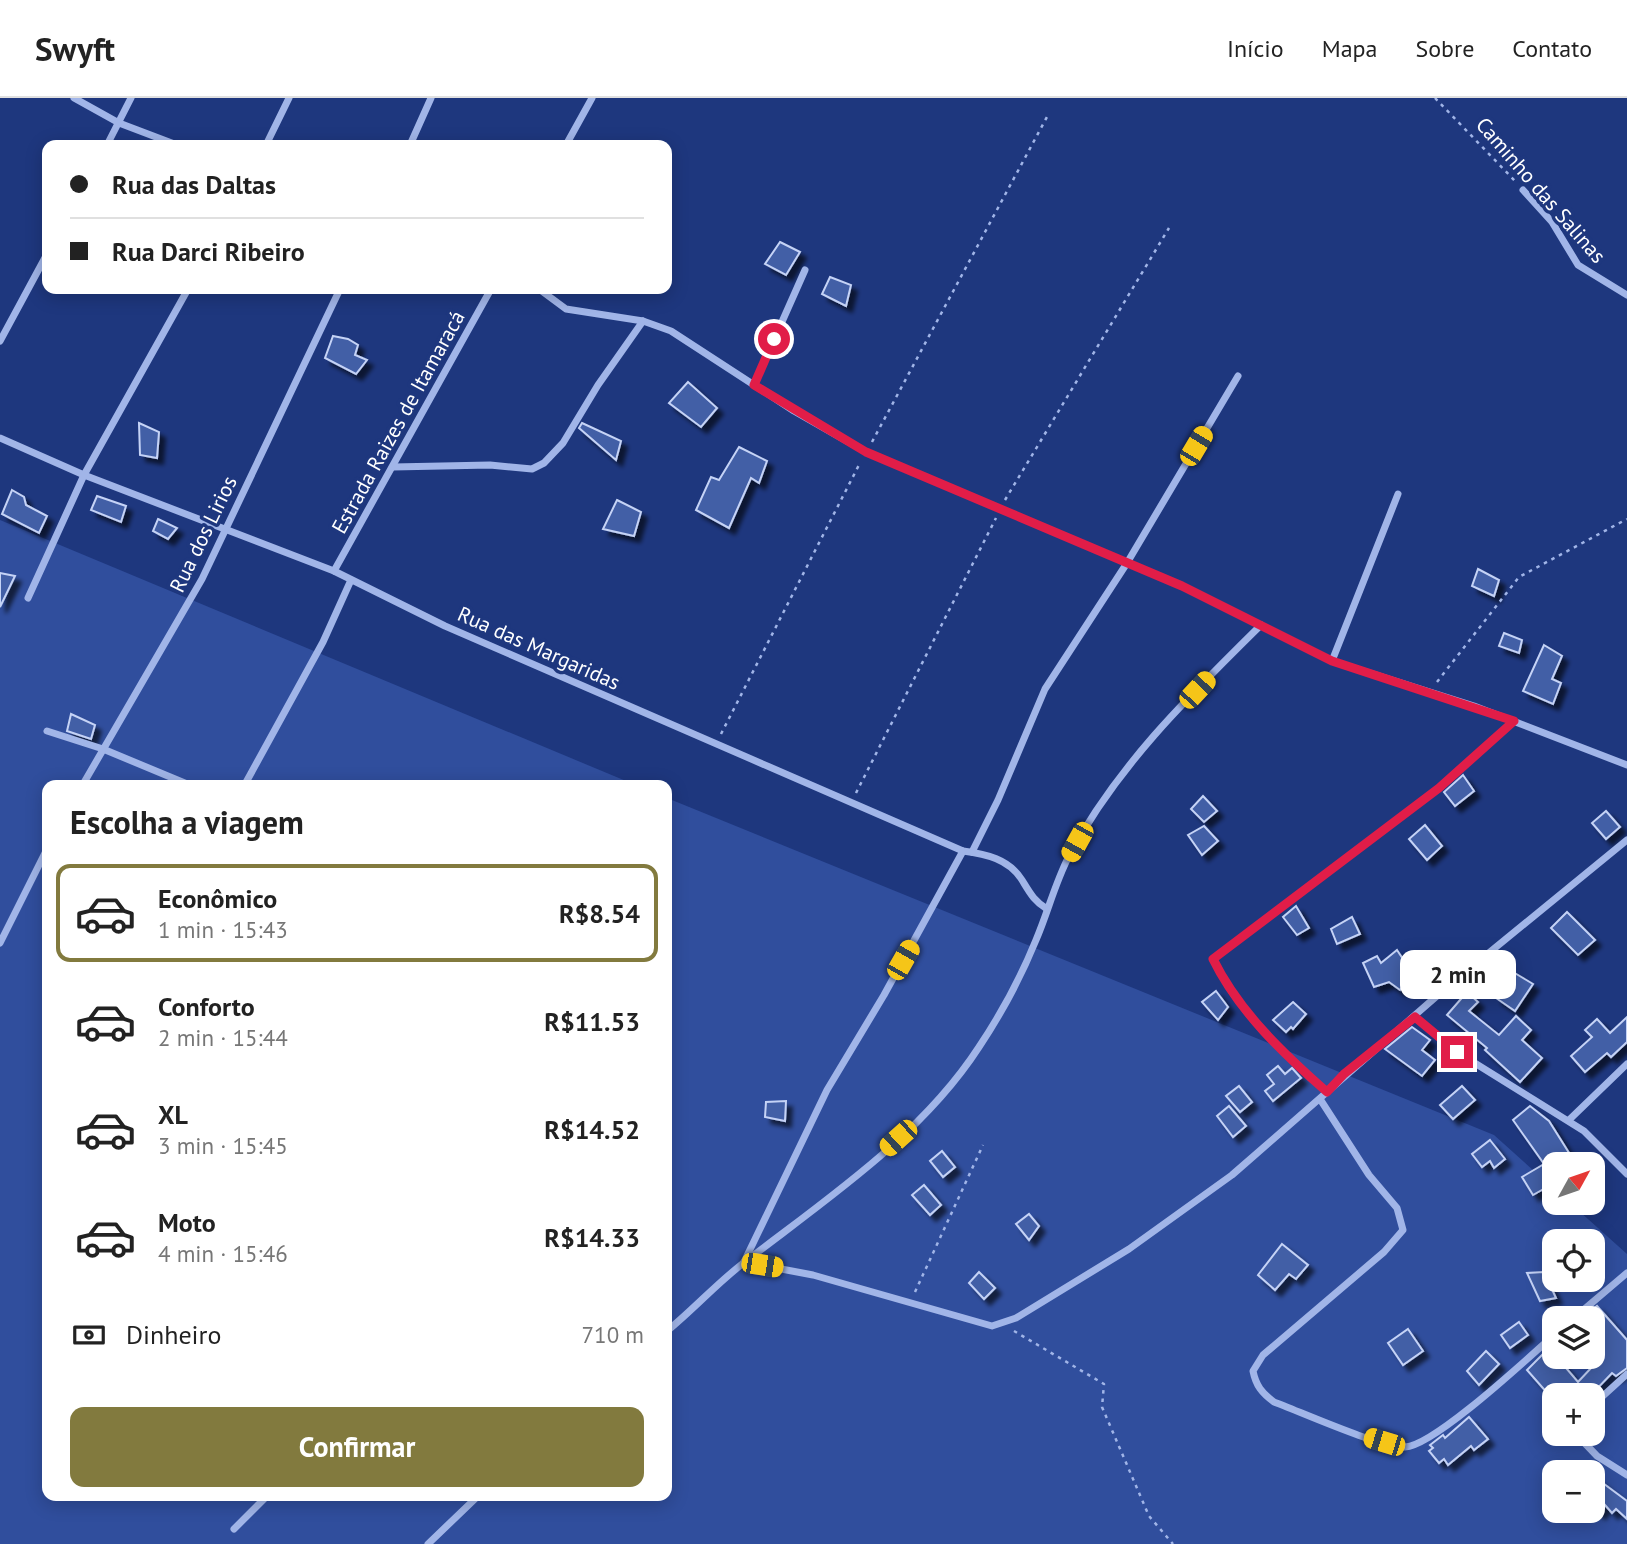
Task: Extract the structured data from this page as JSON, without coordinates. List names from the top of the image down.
{
  "streets": {
    "street": [
      "Caminho das Salinas",
      "Estrada Raizes de Itamaracá",
      "Rua dos Lirios",
      "Rua das Margaridas"
    ]
  },
  "crossings": [
    ["Estrada Raizes de Itamaracá", "Rua das Margaridas"],
    ["Rua dos Lirios", "Rua das Margaridas"]
  ],
  "north": "top right",
  "page": {
    "header": "Swyft",
    "nav": [
      "Início",
      "Mapa",
      "Sobre",
      "Contato"
    ],
    "banner": ["Rua das Daltas", "Rua Darci Ribeiro"],
    "heading": "Escolha a viagem",
    "list": [
      {
        "name": "Econômico",
        "note": "1 min · 15:43",
        "value": "R$8.54"
      },
      {
        "name": "Conforto",
        "note": "2 min · 15:44",
        "value": "R$11.53"
      },
      {
        "name": "XL",
        "note": "3 min · 15:45",
        "value": "R$14.52"
      },
      {
        "name": "Moto",
        "note": "4 min · 15:46",
        "value": "R$14.33"
      }
    ],
    "bubble": "2 min",
    "map_buttons": ["+", "−"],
    "pay": ["Dinheiro", "710 m"],
    "buttons": "Confirmar"
  }
}
